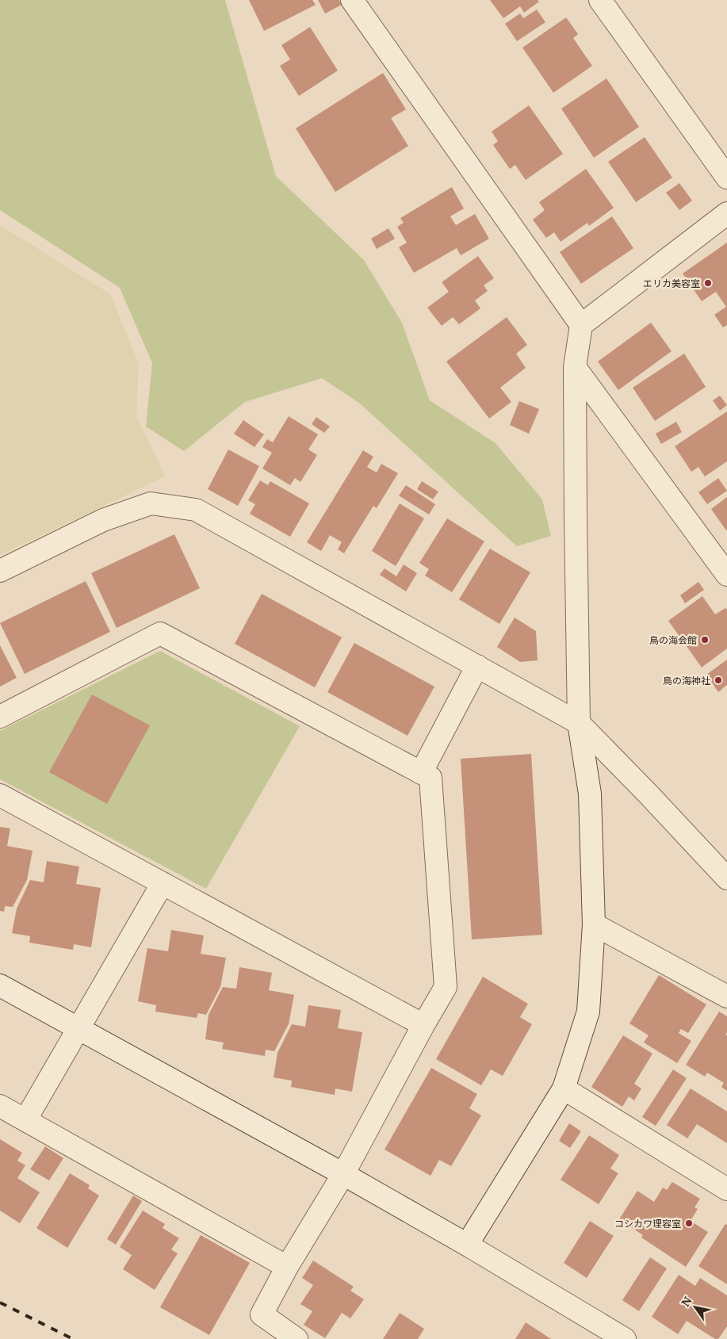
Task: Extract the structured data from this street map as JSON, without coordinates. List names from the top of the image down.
{
  "places": [
    "エリカ美容室",
    "鳥の海会館",
    "鳥の海神社",
    "コシカワ理容室"
  ],
  "north": "top left"
}
